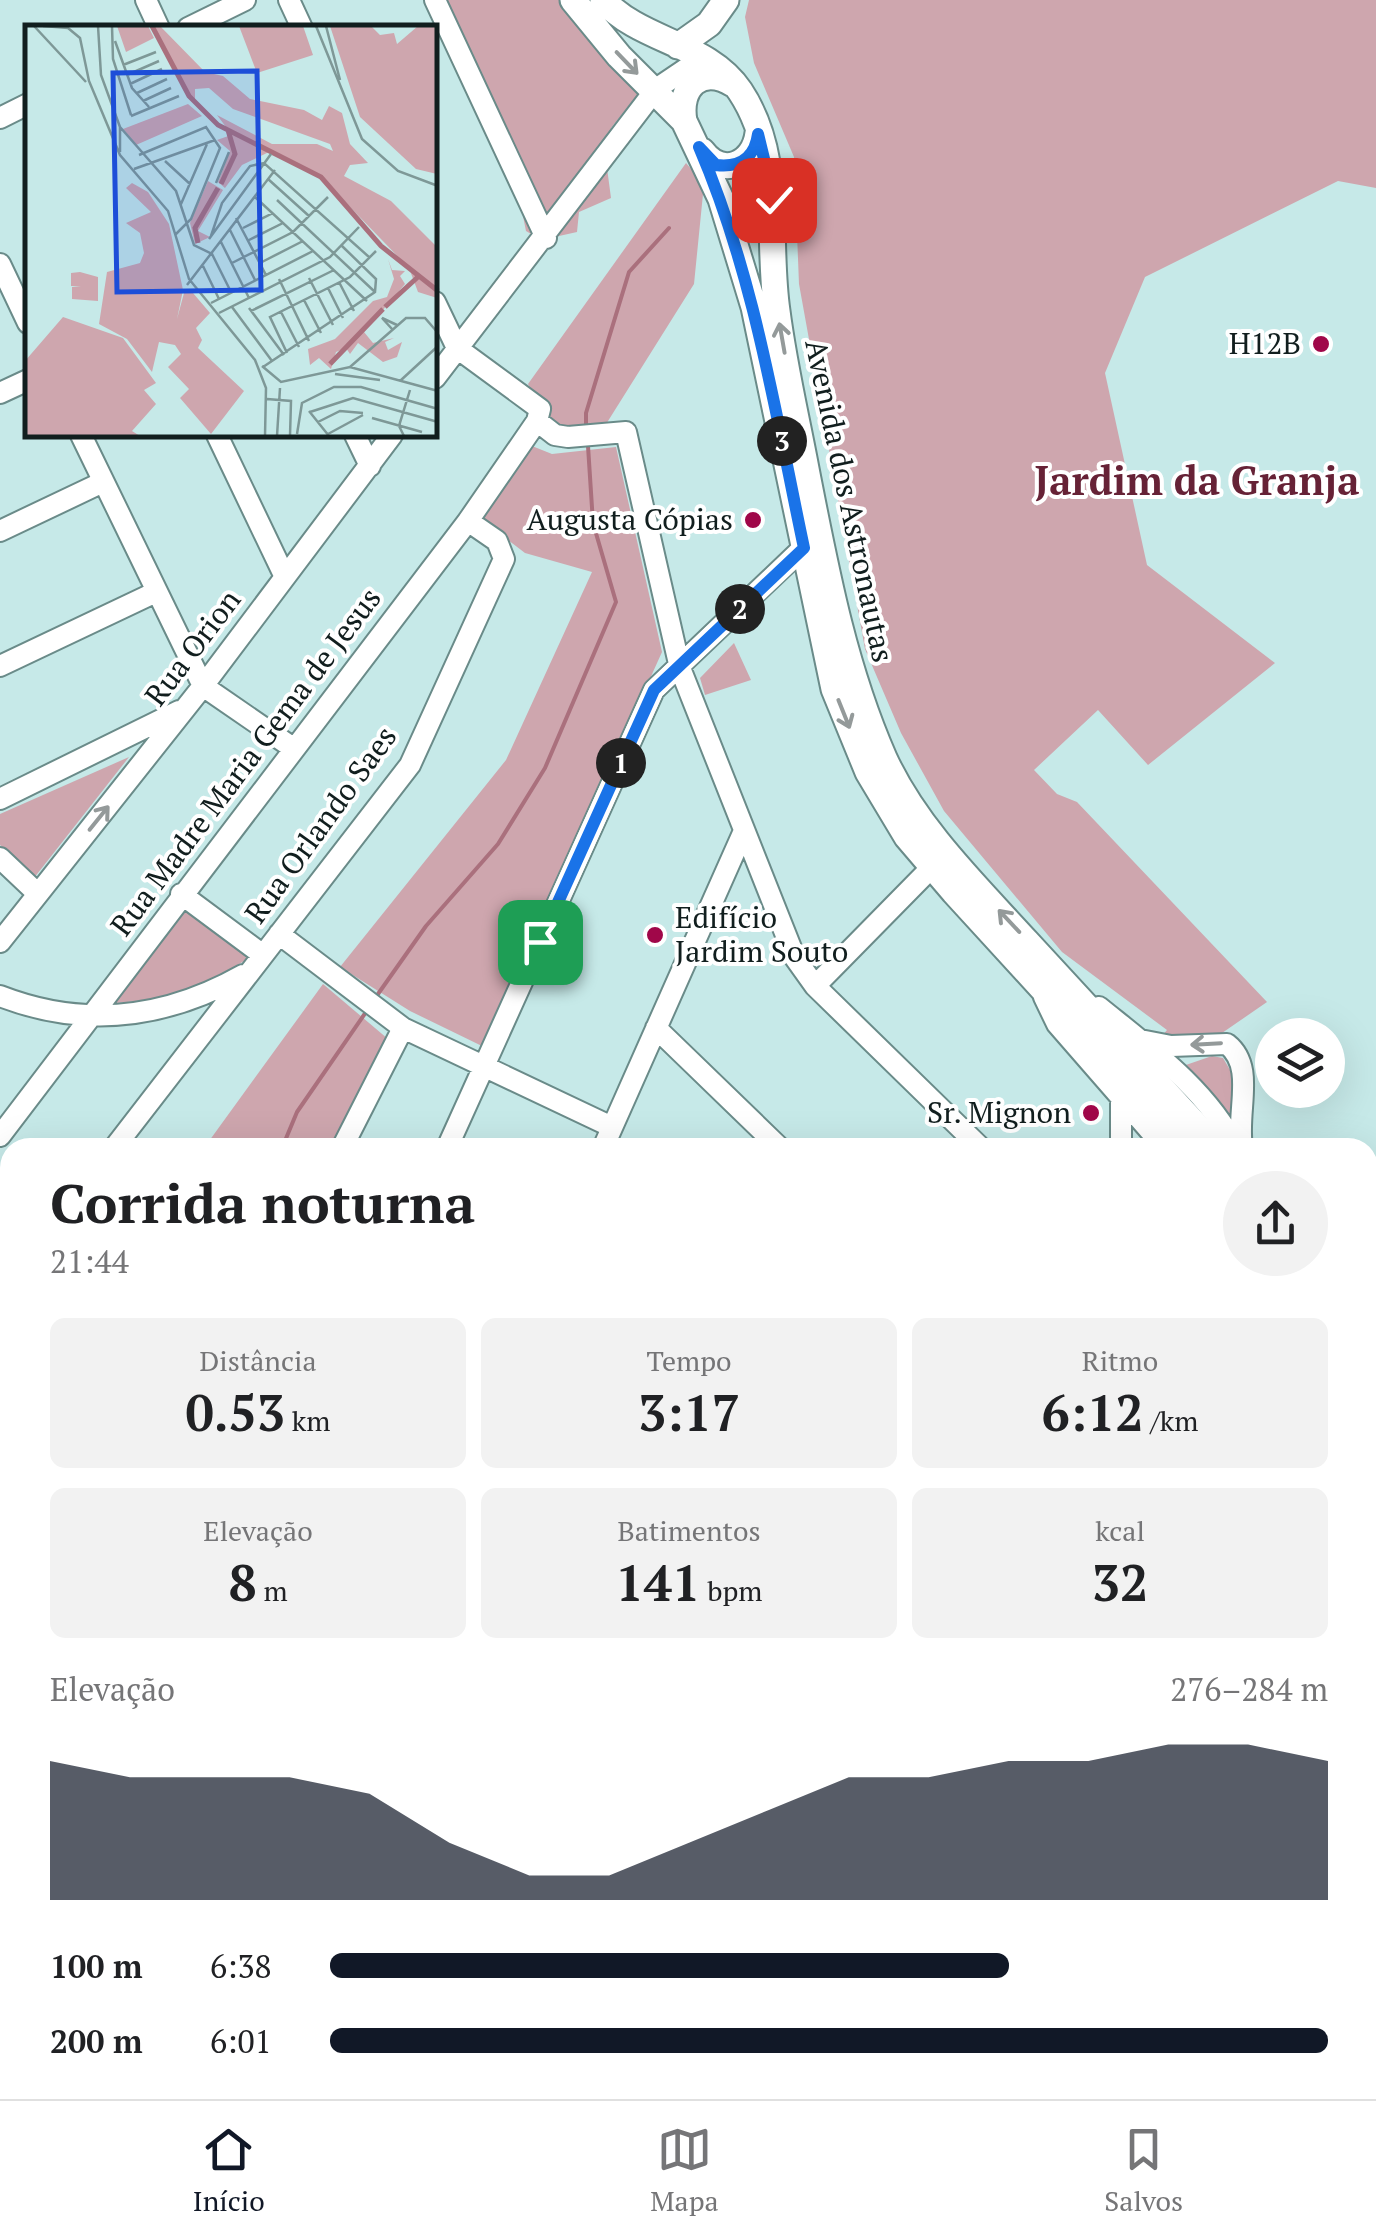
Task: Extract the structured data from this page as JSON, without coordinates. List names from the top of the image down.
{
  "streets": {
    "main road": ["Avenida dos Astronautas"],
    "street": ["Rua Orion", "Rua Madre Maria Gema de Jesus", "Rua Orlando Saes"]
  },
  "crossings": [
    ["Rua Madre Maria Gema de Jesus", "Rua Orlando Saes"]
  ],
  "districts": ["Jardim da Granja"],
  "places": [
    "H12B",
    "Augusta Cópias",
    "Edifício Jardim Souto",
    "Sr. Mignon"
  ],
  "page": {
    "pins": ["3", "2", "1"],
    "heading": ["Corrida noturna", "21:44"],
    "stats": [
      ["Distância", "0.53 km"],
      ["Tempo", "3:17"],
      ["Ritmo", "6:12 /km"],
      ["Elevação", "8 m"],
      ["Batimentos", "141 bpm"],
      ["kcal", "32"]
    ],
    "chart": ["Elevação", "276–284 m"],
    "list": [
      {
        "name": "100 m",
        "note": "6:38"
      },
      {
        "name": "200 m",
        "note": "6:01"
      }
    ],
    "tabs": ["Início", "Mapa", "Salvos"]
  }
}
